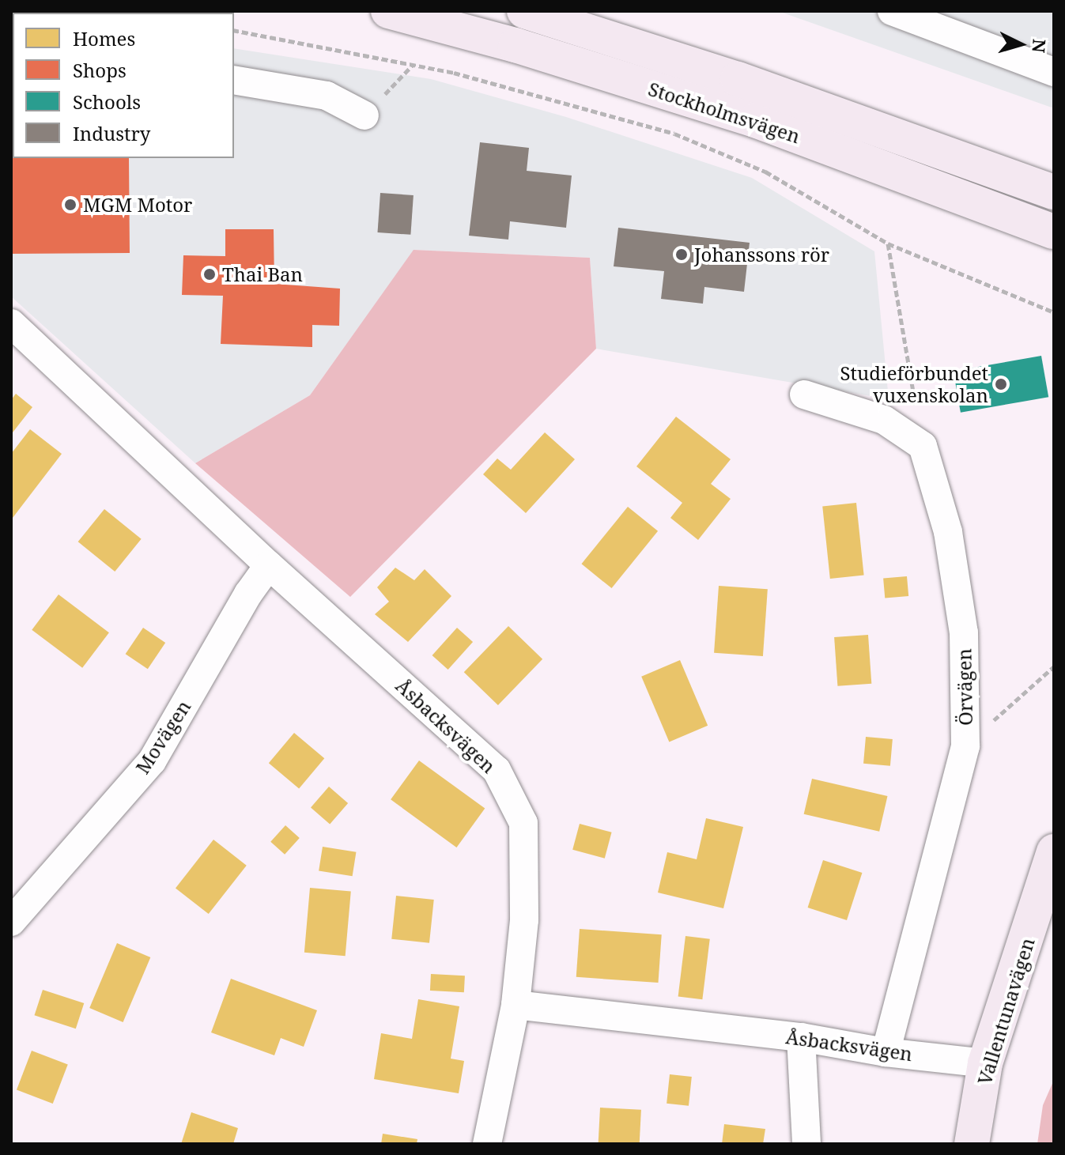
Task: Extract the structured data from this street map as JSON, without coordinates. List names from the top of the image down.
{
  "streets": {
    "main road": ["Stockholmsvägen", "Vallentunavägen"],
    "street": ["Örvägen", "Åsbacksvägen", "Movägen"]
  },
  "crossings": [
    ["Örvägen", "Åsbacksvägen"],
    ["Åsbacksvägen", "Movägen"],
    ["Åsbacksvägen", "Vallentunavägen"]
  ],
  "places": [
    "MGM Motor",
    "Johanssons rör",
    "Thai Ban",
    "Studieförbundet vuxenskolan"
  ],
  "legend": [
    "Homes",
    "Shops",
    "Schools",
    "Industry"
  ],
  "north": "right"
}
